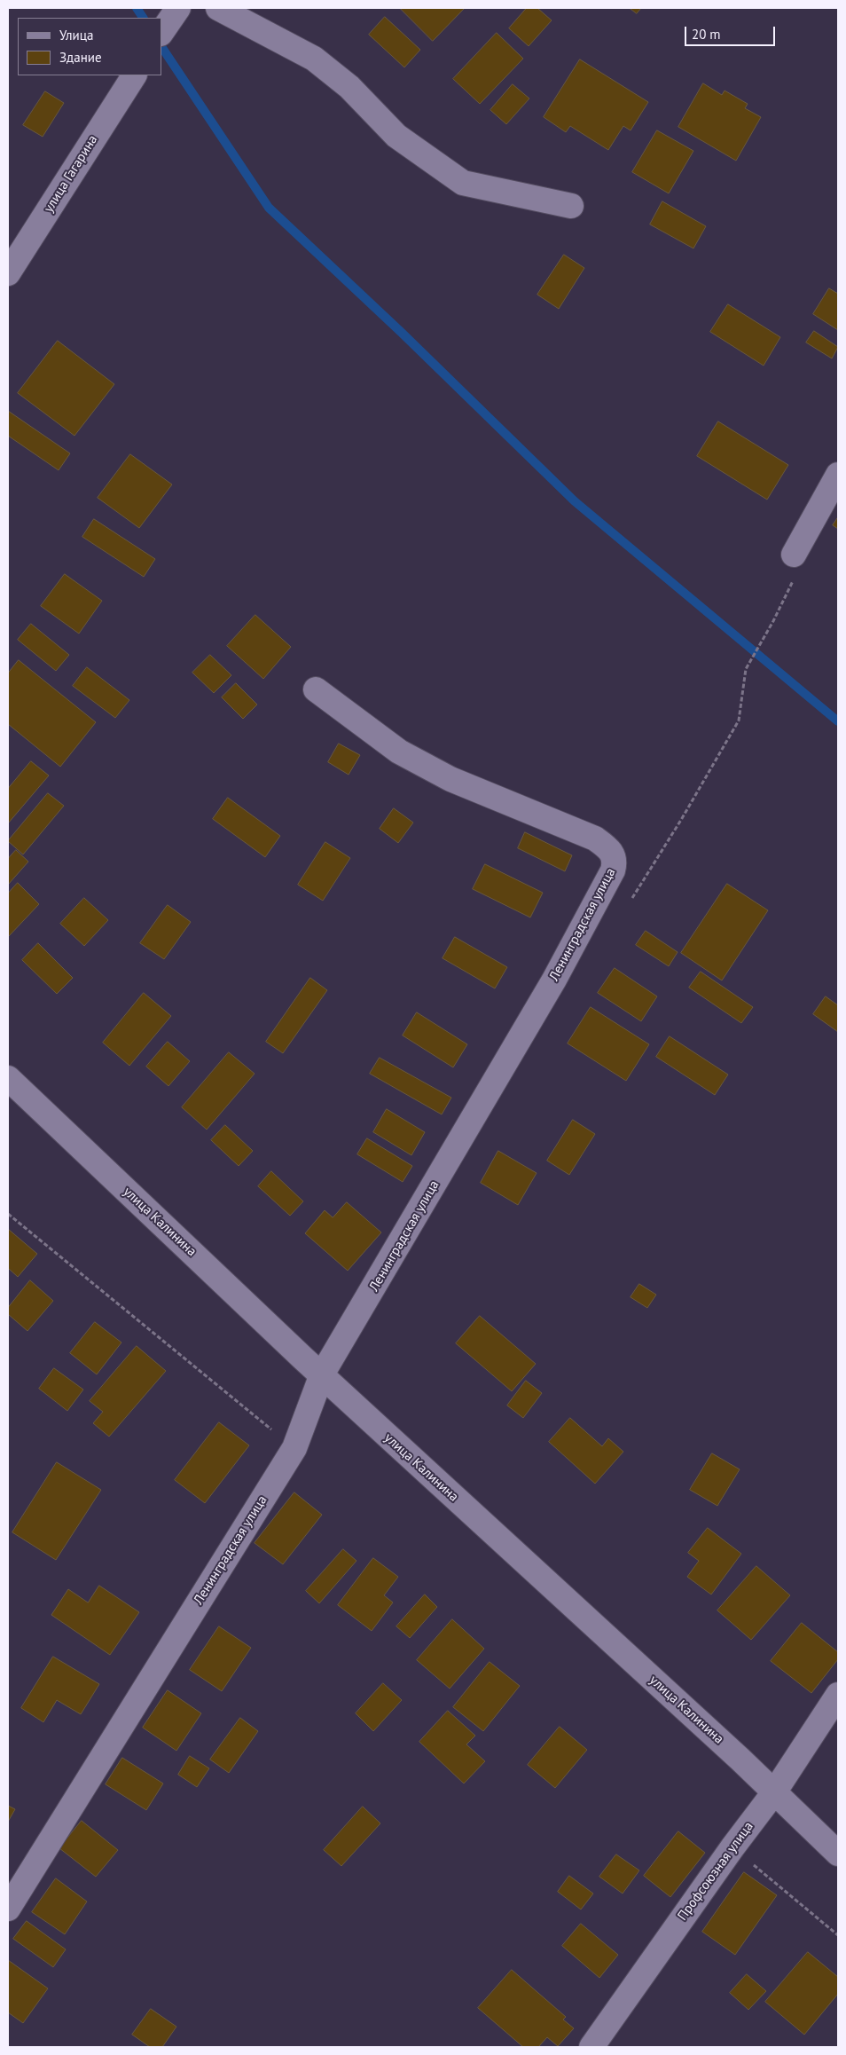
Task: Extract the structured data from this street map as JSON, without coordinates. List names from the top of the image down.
{
  "streets": {
    "street": [
      "улица Гагарина",
      "Ленинградская улица",
      "улица Калинина",
      "Профсоюзная улица"
    ]
  },
  "crossings": [
    ["Ленинградская улица", "улица Калинина"],
    ["улица Калинина", "Профсоюзная улица"]
  ],
  "legend": ["Улица", "Здание"],
  "scale_bar": "20 m"
}
